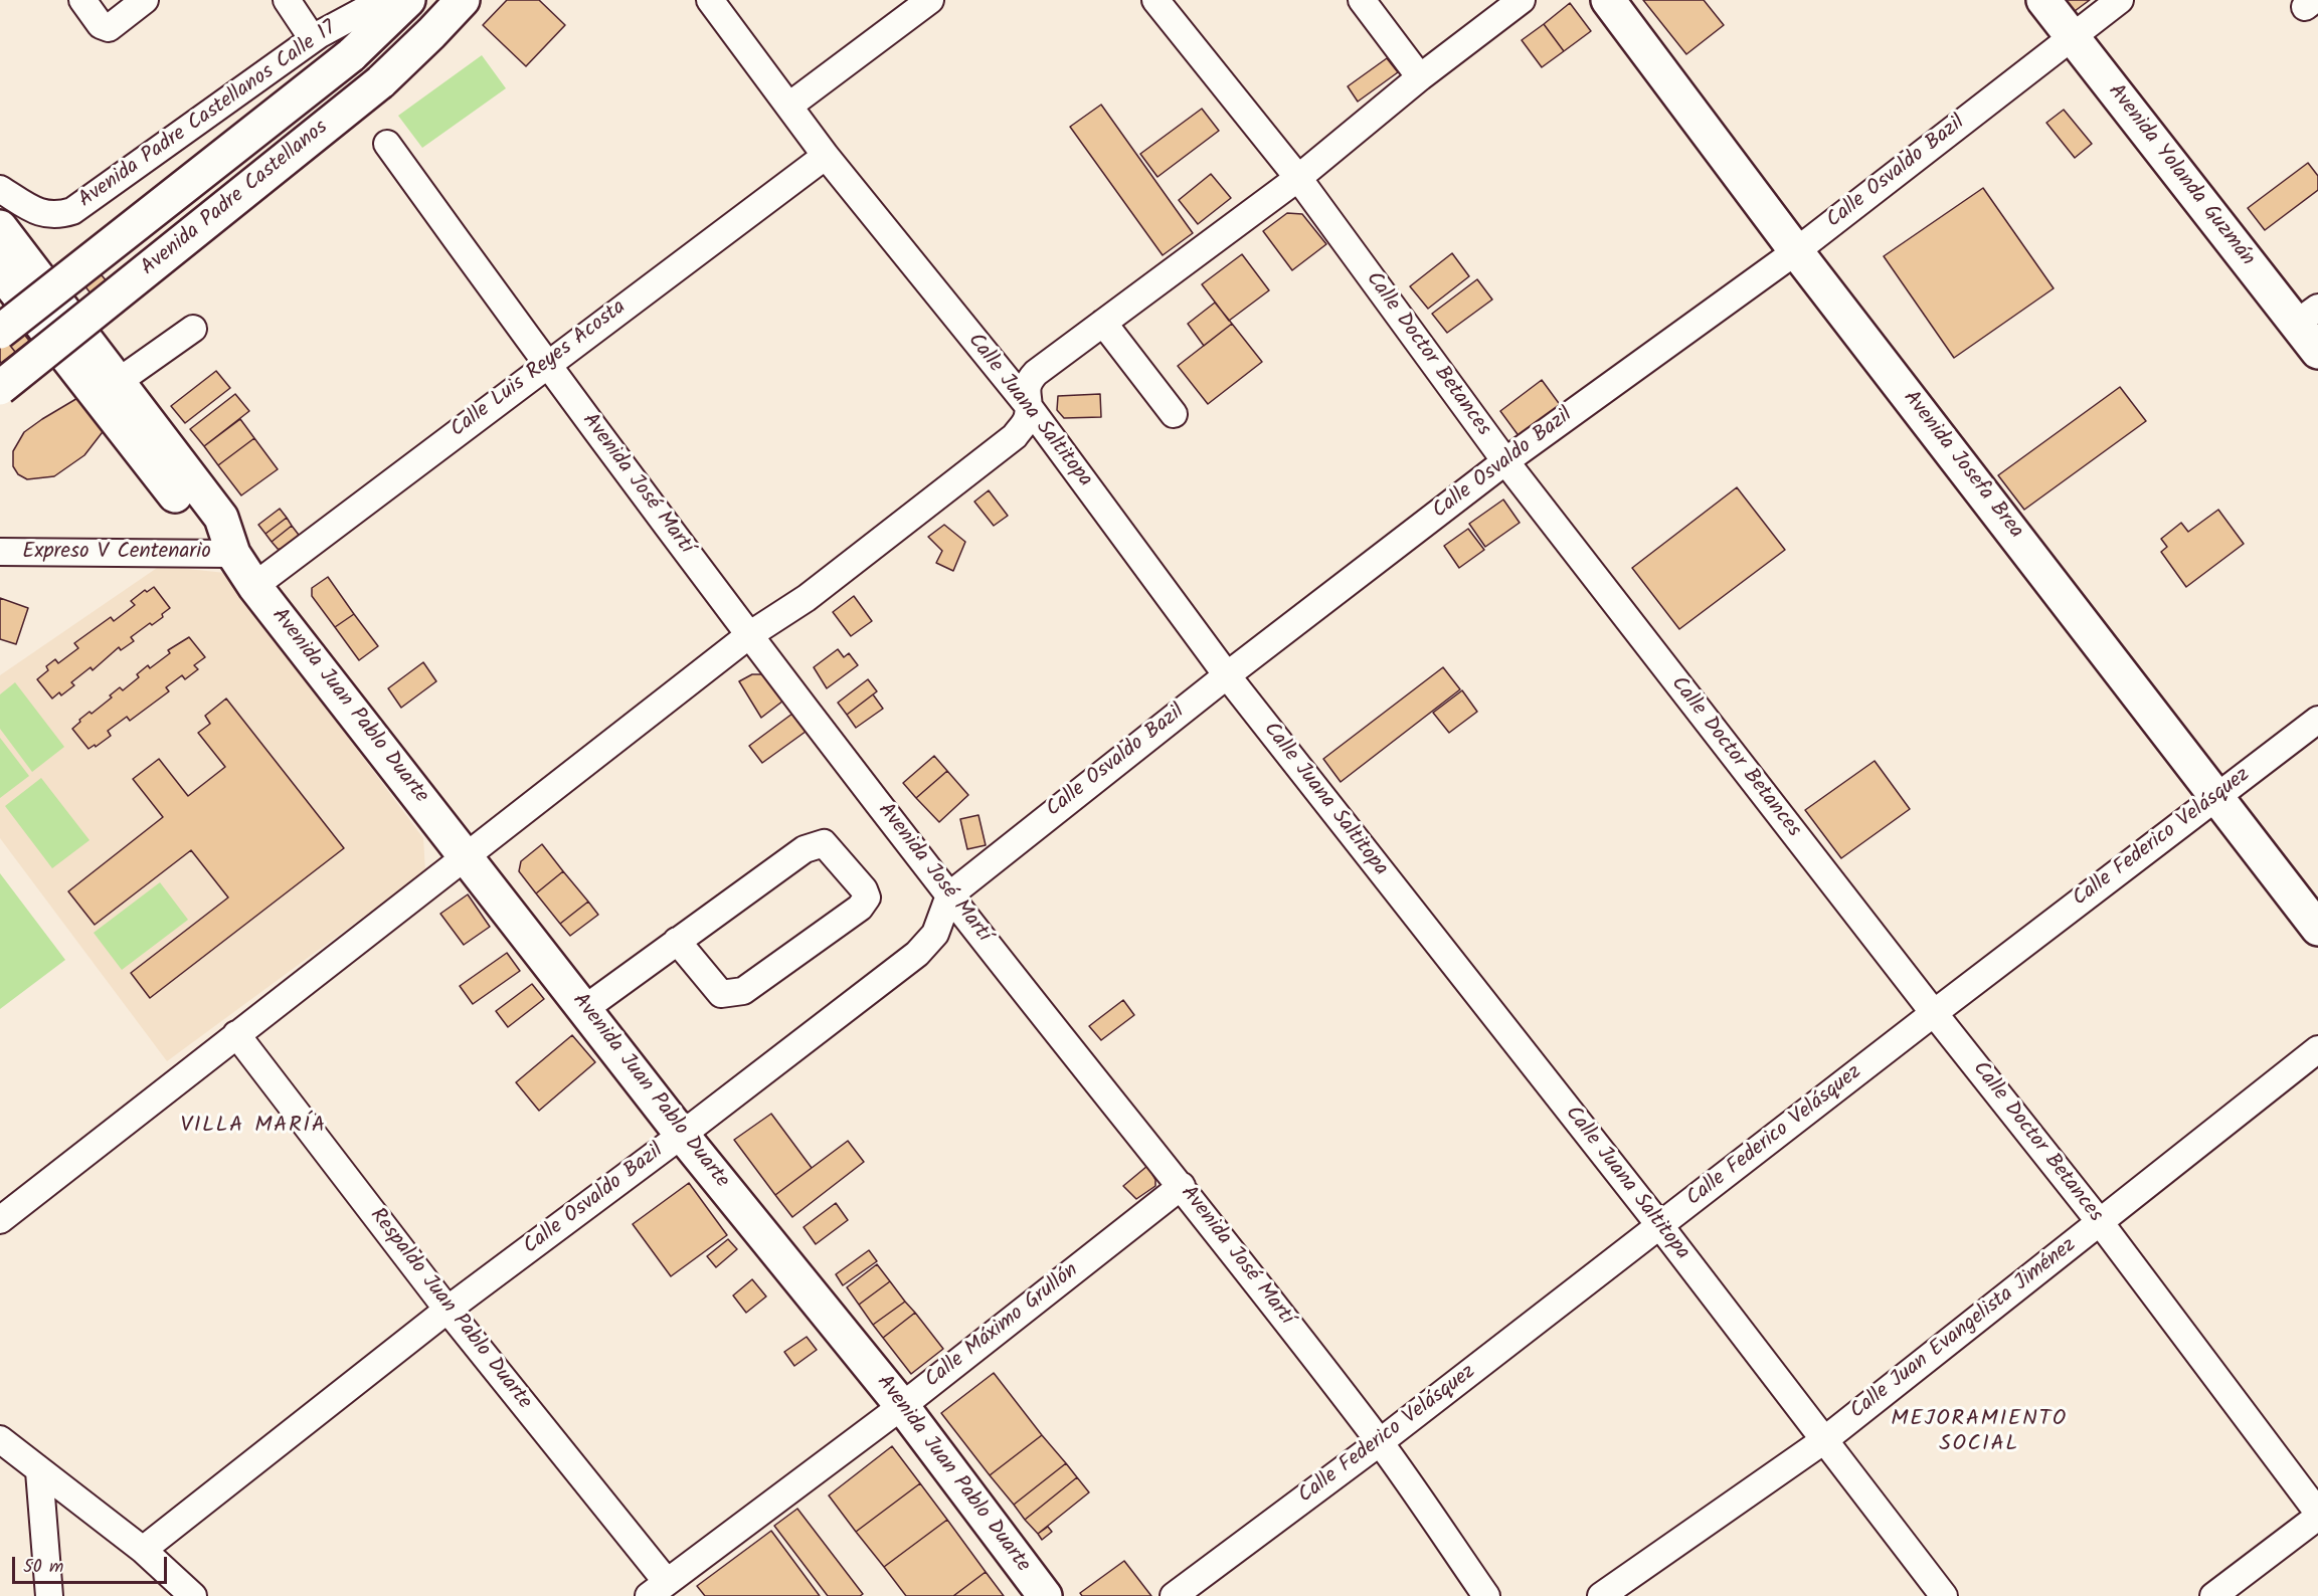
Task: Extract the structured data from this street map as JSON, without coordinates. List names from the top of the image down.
{
  "streets": {
    "main road": [
      "Avenida Yolanda Guzmán",
      "Avenida Padre Castellanos",
      "Avenida Josefa Brea",
      "Avenida Juan Pablo Duarte"
    ],
    "street": [
      "Avenida Padre Castellanos Calle 17",
      "Calle Osvaldo Bazil",
      "Calle Doctor Betances",
      "Calle Luis Reyes Acosta",
      "Calle Juana Saltitopa",
      "Avenida José Martí",
      "Expreso V Centenario",
      "Calle Federico Velásquez",
      "Respaldo Juan Pablo Duarte",
      "Calle Máximo Grullón",
      "Calle Juan Evangelista Jiménez"
    ]
  },
  "crossings": [
    ["Calle Osvaldo Bazil", "Avenida Yolanda Guzmán"],
    ["Calle Osvaldo Bazil", "Calle Doctor Betances"],
    ["Calle Osvaldo Bazil", "Calle Juana Saltitopa"],
    ["Calle Osvaldo Bazil", "Avenida Josefa Brea"],
    ["Calle Osvaldo Bazil", "Avenida José Martí"],
    ["Calle Osvaldo Bazil", "Avenida Juan Pablo Duarte"],
    ["Calle Osvaldo Bazil", "Respaldo Juan Pablo Duarte"],
    ["Calle Doctor Betances", "Calle Federico Velásquez"],
    ["Calle Doctor Betances", "Calle Juan Evangelista Jiménez"],
    ["Calle Luis Reyes Acosta", "Calle Juana Saltitopa"],
    ["Calle Luis Reyes Acosta", "Avenida José Martí"],
    ["Calle Luis Reyes Acosta", "Avenida Juan Pablo Duarte"],
    ["Calle Juana Saltitopa", "Calle Federico Velásquez"],
    ["Calle Juana Saltitopa", "Calle Juan Evangelista Jiménez"],
    ["Avenida Josefa Brea", "Calle Federico Velásquez"],
    ["Avenida José Martí", "Calle Federico Velásquez"],
    ["Avenida José Martí", "Calle Máximo Grullón"],
    ["Expreso V Centenario", "Avenida Juan Pablo Duarte"],
    ["Avenida Juan Pablo Duarte", "Calle Máximo Grullón"],
    ["Respaldo Juan Pablo Duarte", "Calle Máximo Grullón"]
  ],
  "districts": ["VILLA MARÍA", "MEJORAMIENTO SOCIAL"],
  "scale_bar": "50 m"
}
